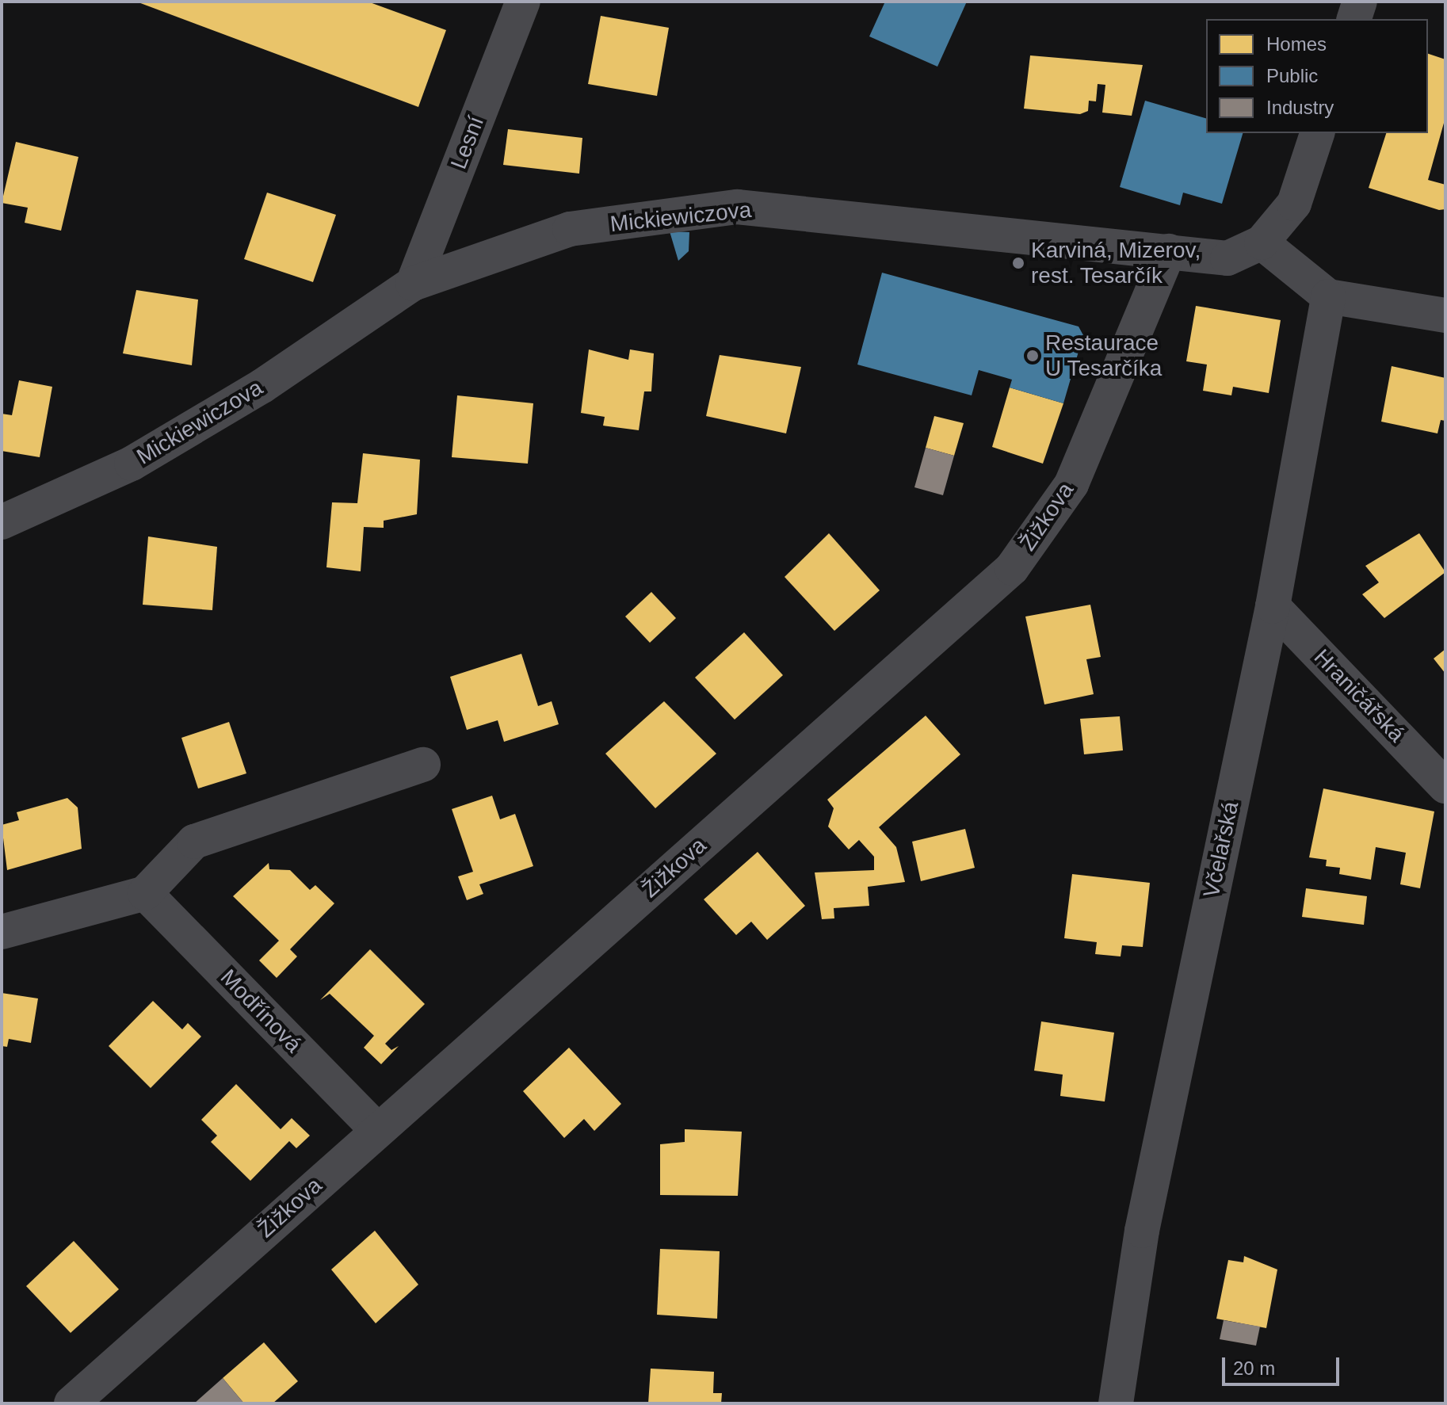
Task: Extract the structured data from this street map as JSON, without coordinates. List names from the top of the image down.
{
  "streets": {
    "street": [
      "Lesní",
      "Mickiewiczova",
      "Žižkova",
      "Hraničářská",
      "Včelařská",
      "Modřínová"
    ]
  },
  "crossings": [
    ["Lesní", "Mickiewiczova"],
    ["Mickiewiczova", "Žižkova"],
    ["Žižkova", "Modřínová"],
    ["Hraničářská", "Včelařská"]
  ],
  "places": ["Karviná, Mizerov, rest. Tesarčík", "Restaurace U Tesarčíka"],
  "legend": ["Homes", "Public", "Industry"],
  "scale_bar": "20 m"
}
